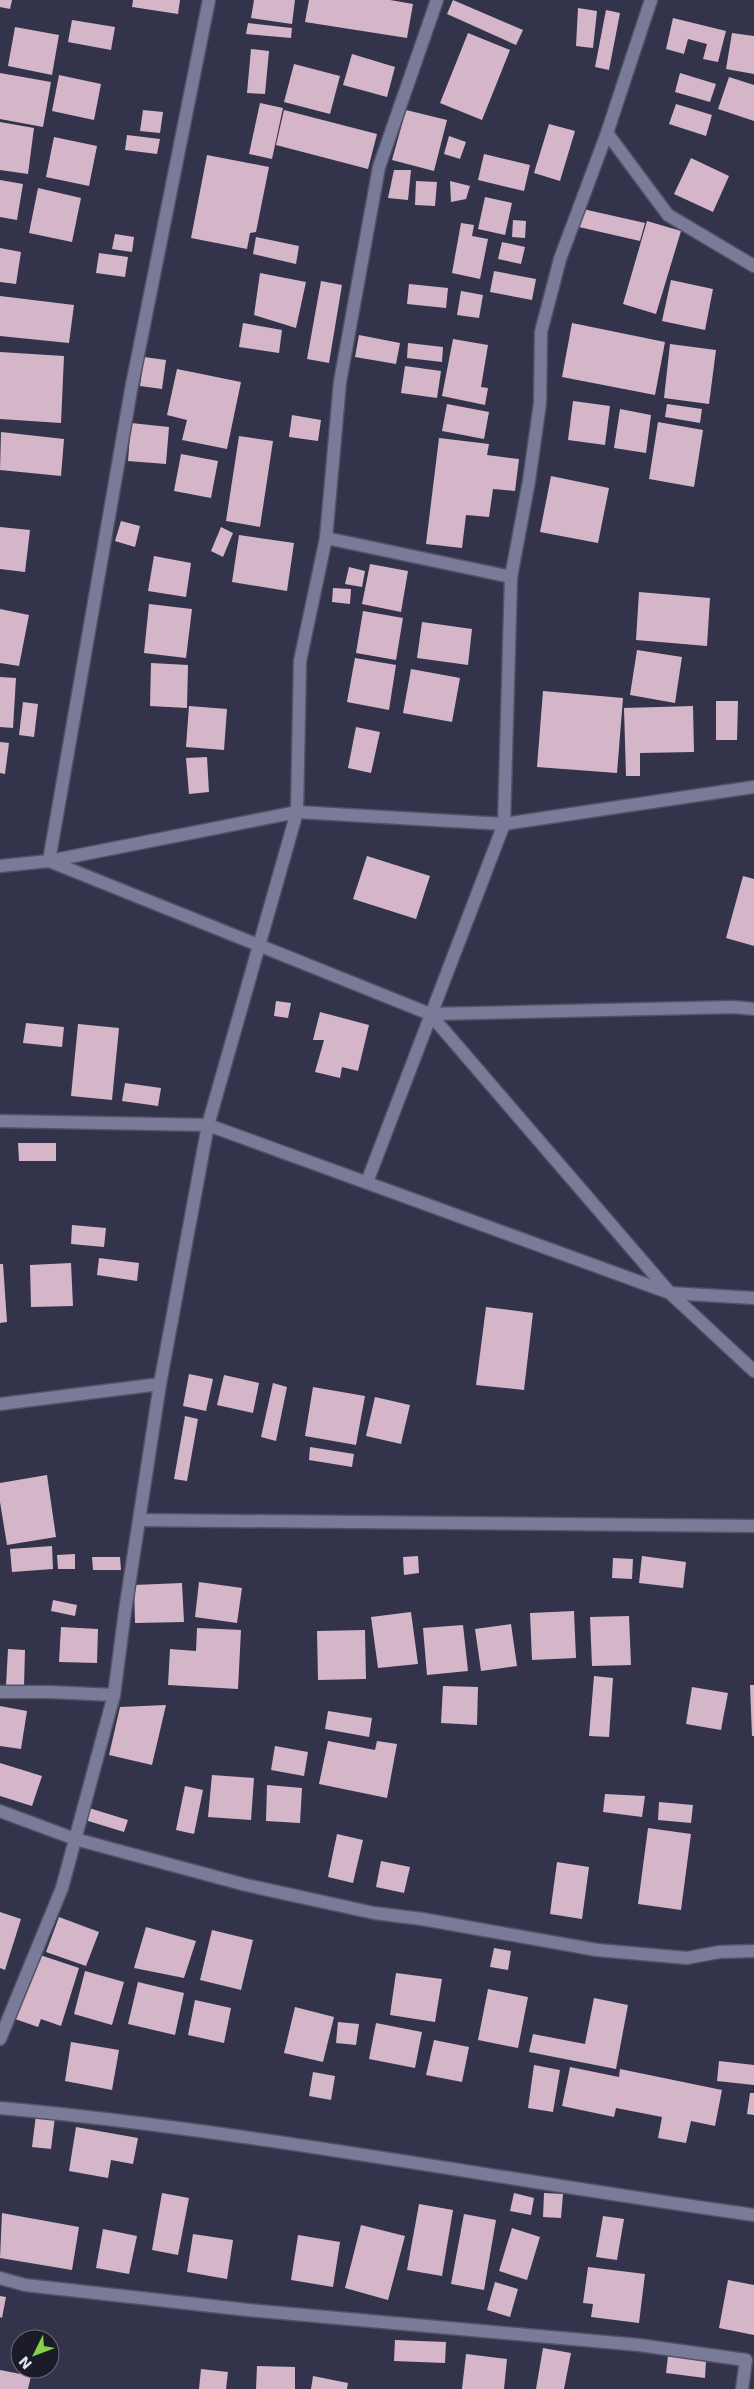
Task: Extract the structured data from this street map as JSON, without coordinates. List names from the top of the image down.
{
  "north": "bottom left"
}
